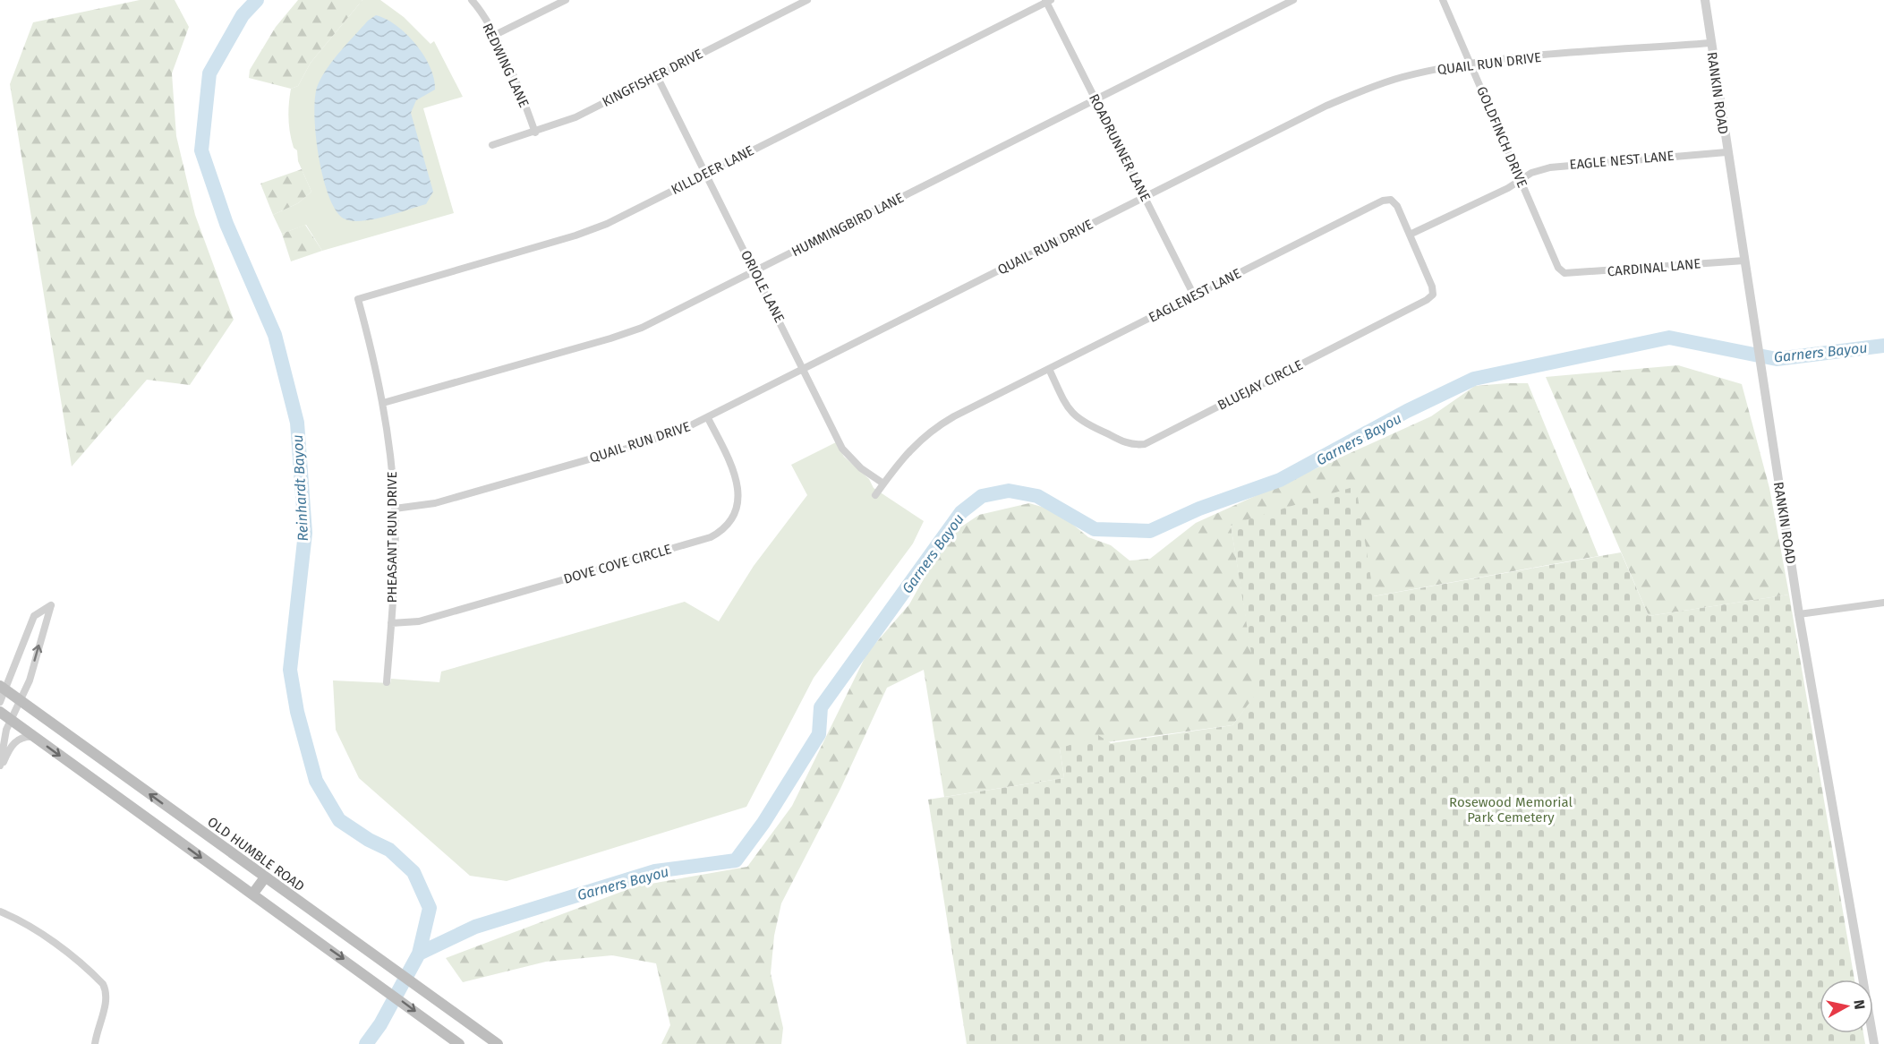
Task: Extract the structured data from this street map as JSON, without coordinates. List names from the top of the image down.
{
  "streets": {
    "main road": ["OLD HUMBLE ROAD"],
    "street": [
      "QUAIL RUN DRIVE",
      "REDWING LANE",
      "KINGFISHER DRIVE",
      "RANKIN ROAD",
      "GOLDFINCH DRIVE",
      "ROADRUNNER LANE",
      "EAGLE NEST LANE",
      "KILLDEER LANE",
      "HUMMINGBIRD LANE",
      "CARDINAL LANE",
      "ORIOLE LANE",
      "EAGLENEST LANE",
      "BLUEJAY CIRCLE",
      "PHEASANT RUN DRIVE",
      "DOVE COVE CIRCLE"
    ]
  },
  "crossings": [
    ["QUAIL RUN DRIVE", "RANKIN ROAD"],
    ["QUAIL RUN DRIVE", "GOLDFINCH DRIVE"],
    ["QUAIL RUN DRIVE", "ROADRUNNER LANE"],
    ["QUAIL RUN DRIVE", "ORIOLE LANE"],
    ["QUAIL RUN DRIVE", "PHEASANT RUN DRIVE"],
    ["QUAIL RUN DRIVE", "DOVE COVE CIRCLE"],
    ["REDWING LANE", "KINGFISHER DRIVE"],
    ["KINGFISHER DRIVE", "ORIOLE LANE"],
    ["RANKIN ROAD", "EAGLE NEST LANE"],
    ["RANKIN ROAD", "CARDINAL LANE"],
    ["GOLDFINCH DRIVE", "EAGLE NEST LANE"],
    ["GOLDFINCH DRIVE", "CARDINAL LANE"],
    ["ROADRUNNER LANE", "KILLDEER LANE"],
    ["ROADRUNNER LANE", "HUMMINGBIRD LANE"],
    ["ROADRUNNER LANE", "EAGLENEST LANE"],
    ["KILLDEER LANE", "ORIOLE LANE"],
    ["KILLDEER LANE", "PHEASANT RUN DRIVE"],
    ["HUMMINGBIRD LANE", "ORIOLE LANE"],
    ["HUMMINGBIRD LANE", "PHEASANT RUN DRIVE"],
    ["ORIOLE LANE", "EAGLENEST LANE"],
    ["EAGLENEST LANE", "BLUEJAY CIRCLE"],
    ["PHEASANT RUN DRIVE", "DOVE COVE CIRCLE"]
  ],
  "water": ["Garners Bayou", "Reinhardt Bayou"],
  "parks": ["Rosewood Memorial Park Cemetery"],
  "north": "right"
}
